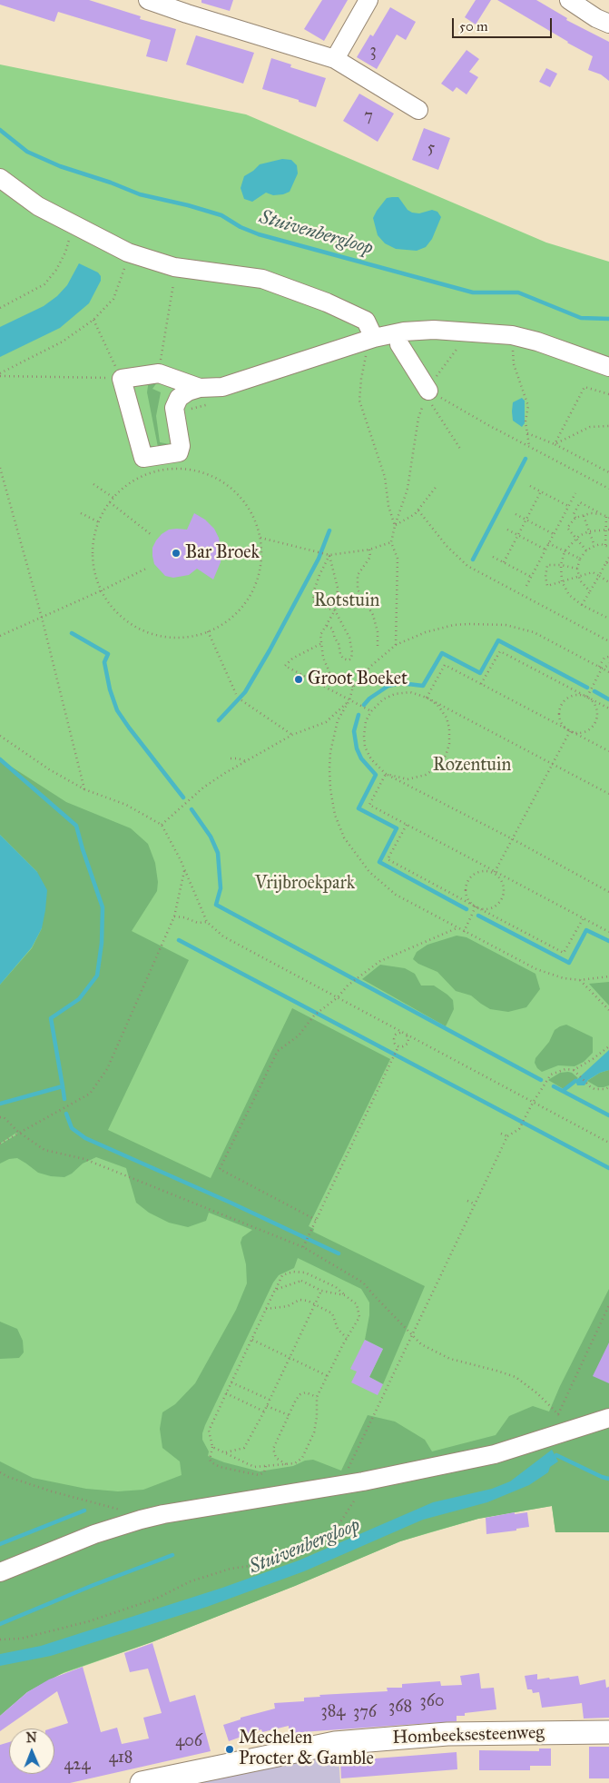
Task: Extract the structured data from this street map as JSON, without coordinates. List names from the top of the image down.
{
  "streets": {
    "main road": ["Hombeeksesteenweg"]
  },
  "water": ["Stuivenbergloop"],
  "parks": ["Rotstuin", "Rozentuin", "Vrijbroekpark"],
  "places": ["Bar Broek", "Groot Boeket", "Mechelen Procter & Gamble"],
  "house_numbers": [
    "3",
    "7",
    "5",
    "360",
    "368",
    "384",
    "376",
    "406",
    "418",
    "424"
  ],
  "scale_bar": "50 m",
  "north": "top"
}
